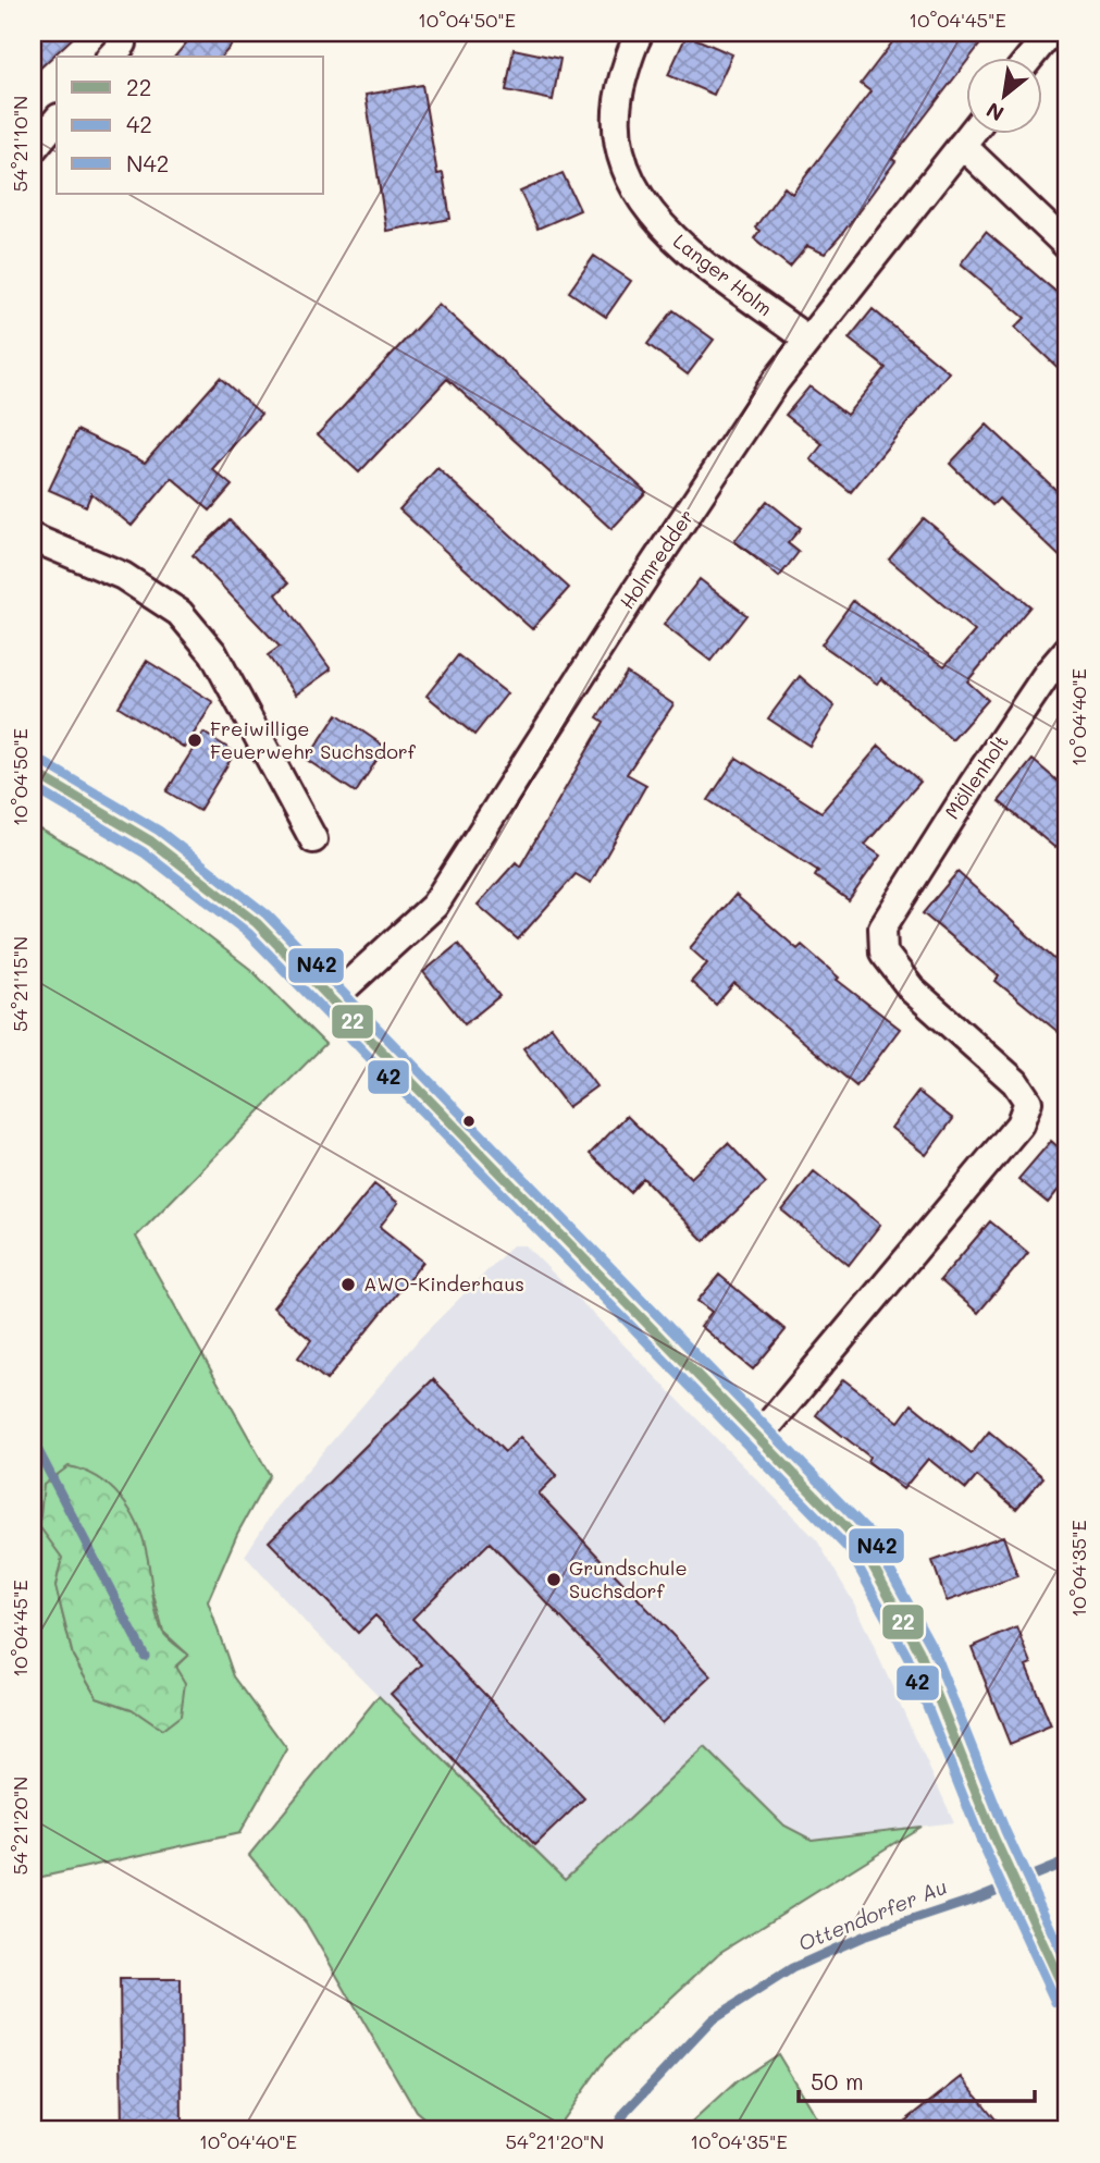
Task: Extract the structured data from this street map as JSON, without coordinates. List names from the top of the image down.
{
  "streets": {
    "street": ["Langer Holm", "Holmredder", "Möllenholt"]
  },
  "crossings": [
    ["Langer Holm", "Holmredder"]
  ],
  "water": ["Ottendorfer Au"],
  "places": ["Freiwillige Feuerwehr Suchsdorf", "AWO-Kinderhaus", "Grundschule Suchsdorf"],
  "lines": ["transit line N42", "transit line 22", "transit line 42"],
  "legend": ["22", "42", "N42"],
  "scale_bar": "50 m",
  "north": "bottom left",
  "coordinates": [
    "10°04'50\"E",
    "10°04'45\"E",
    "54°21'10\"N",
    "10°04'40\"E",
    "54°21'15\"N",
    "10°04'35\"E",
    "54°21'20\"N"
  ]
}
